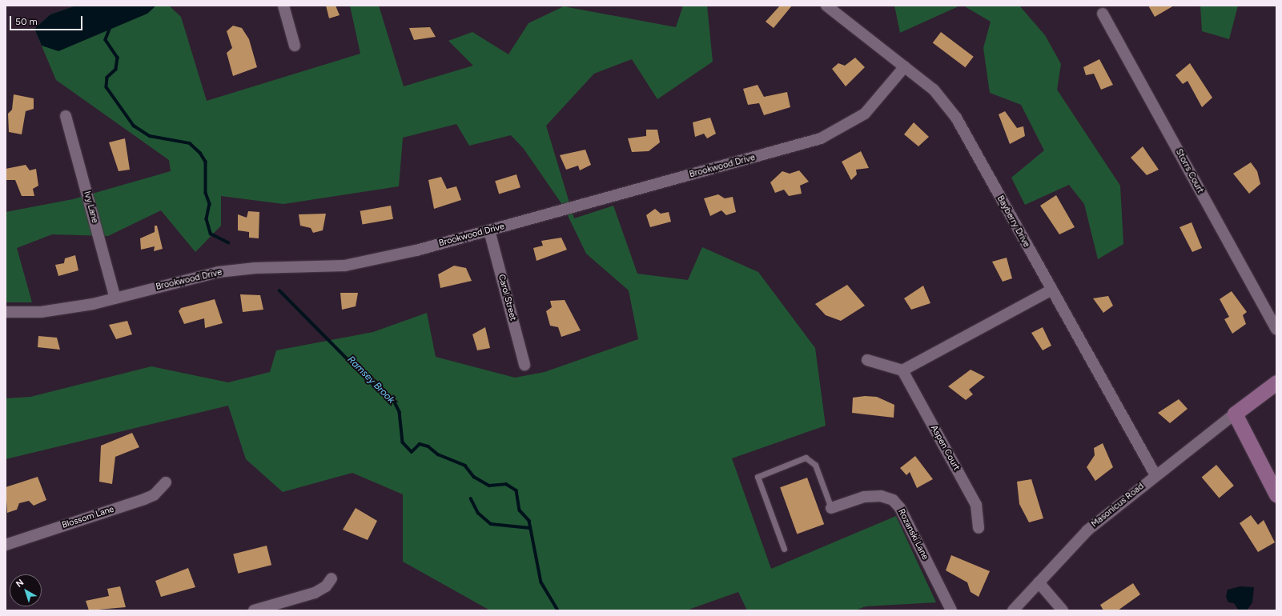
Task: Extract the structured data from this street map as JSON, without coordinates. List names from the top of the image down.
{
  "streets": {
    "street": [
      "Brookwood Drive",
      "Storrs Court",
      "Ivy Lane",
      "Bayberry Drive",
      "Carol Street",
      "Aspen Court",
      "Masonicus Road",
      "Blossom Lane",
      "Rozanski Lane"
    ]
  },
  "crossings": [
    ["Brookwood Drive", "Ivy Lane"],
    ["Brookwood Drive", "Bayberry Drive"],
    ["Brookwood Drive", "Carol Street"],
    ["Bayberry Drive", "Masonicus Road"]
  ],
  "water": ["Ramsey Brook"],
  "scale_bar": "50 m",
  "north": "top left"
}
